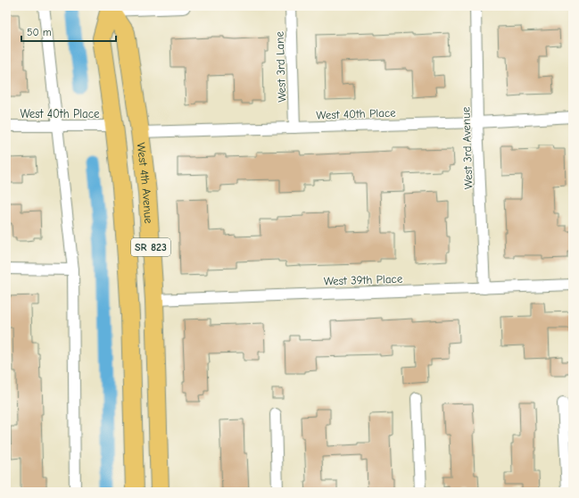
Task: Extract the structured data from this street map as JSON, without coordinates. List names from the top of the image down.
{
  "streets": {
    "main road": ["West 4th Avenue", "SR 823"],
    "street": [
      "West 3rd Lane",
      "West 40th Place",
      "West 3rd Avenue",
      "West 39th Place"
    ]
  },
  "crossings": [
    ["West 3rd Lane", "West 40th Place"],
    ["West 40th Place", "West 3rd Avenue"],
    ["West 40th Place", "West 4th Avenue"],
    ["West 3rd Avenue", "West 39th Place"],
    ["West 4th Avenue", "West 39th Place"]
  ],
  "scale_bar": "50 m"
}
